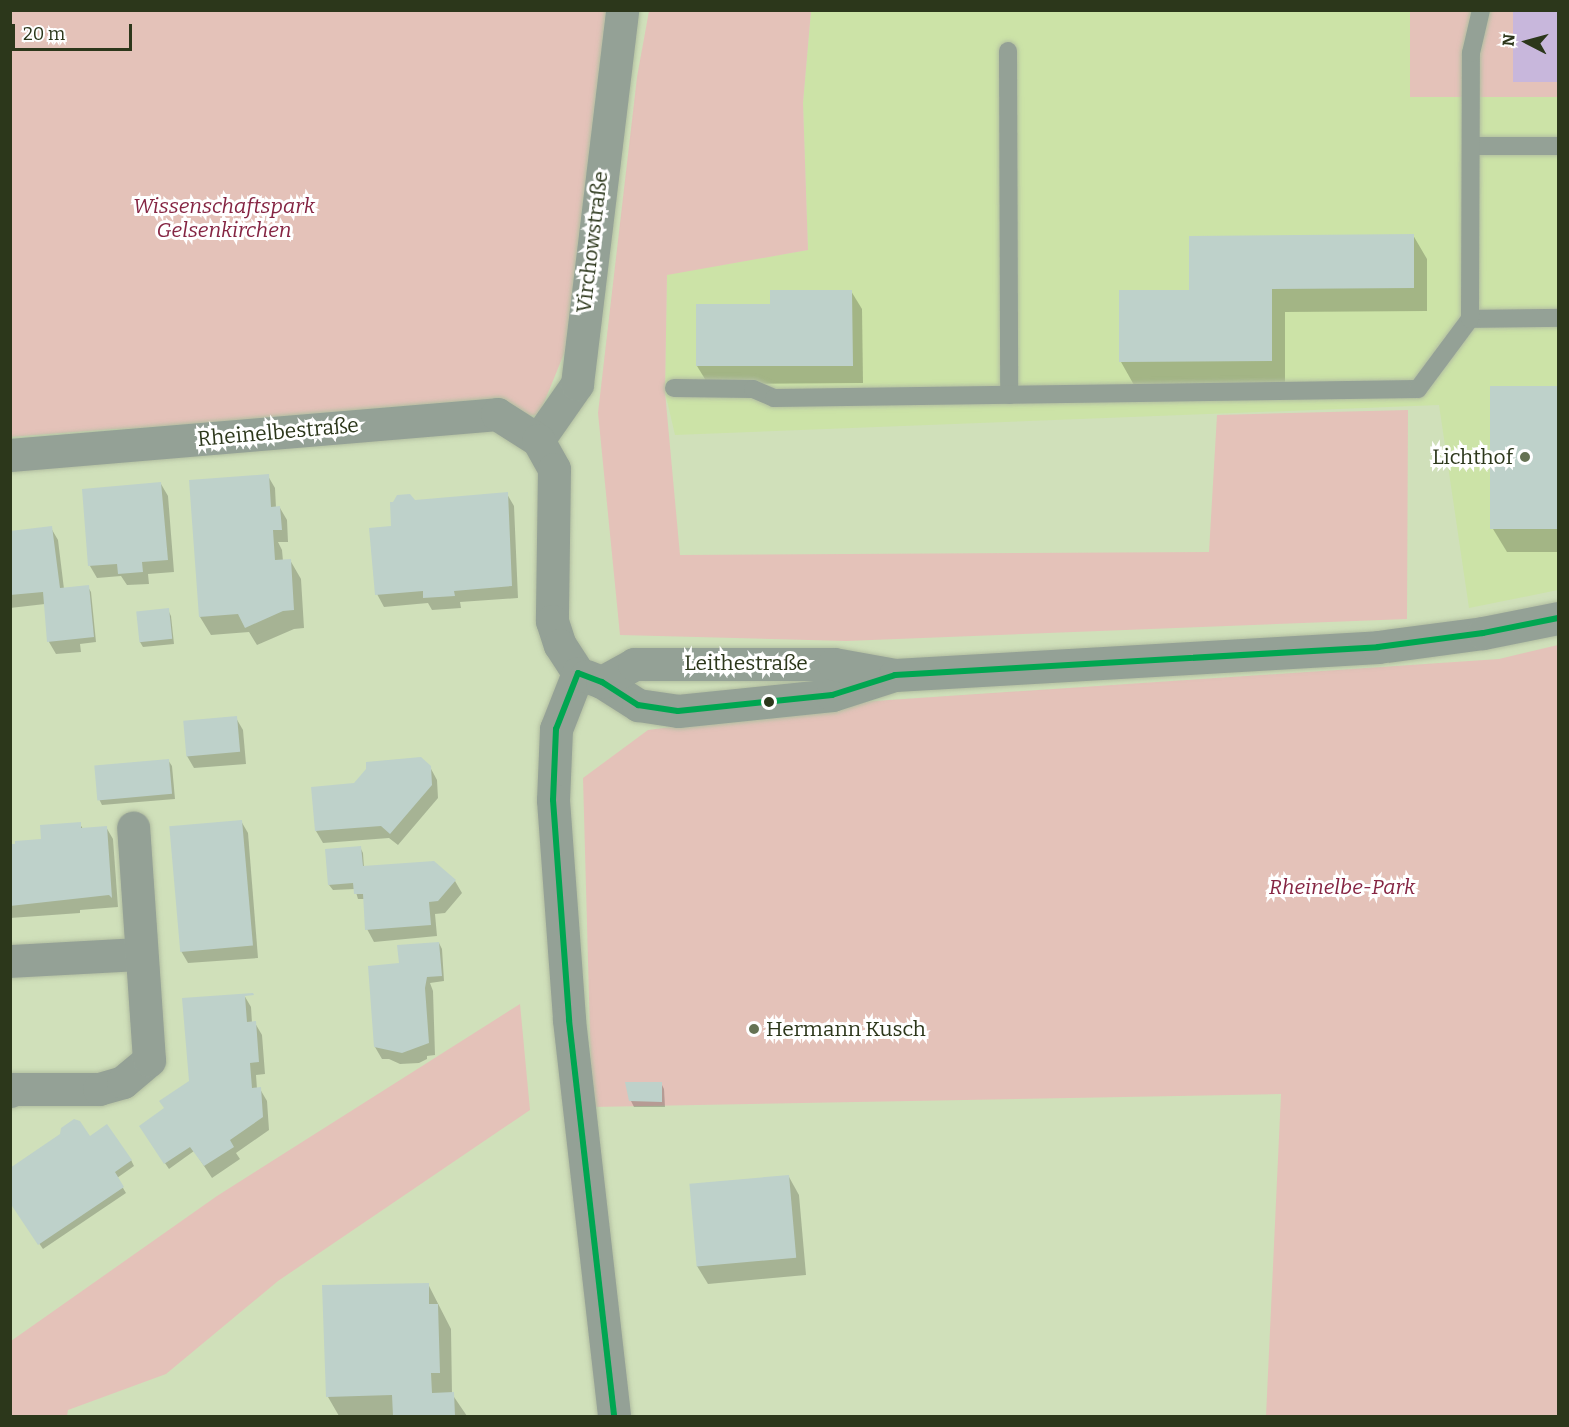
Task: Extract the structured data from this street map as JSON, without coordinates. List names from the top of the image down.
{
  "streets": {
    "street": ["Virchowstraße", "Rheinelbestraße", "Leithestraße"]
  },
  "crossings": [
    ["Virchowstraße", "Rheinelbestraße"]
  ],
  "parks": ["Wissenschaftspark Gelsenkirchen", "Rheinelbe-Park"],
  "places": ["Lichthof", "Hermann Kusch"],
  "scale_bar": "20 m",
  "north": "left"
}
